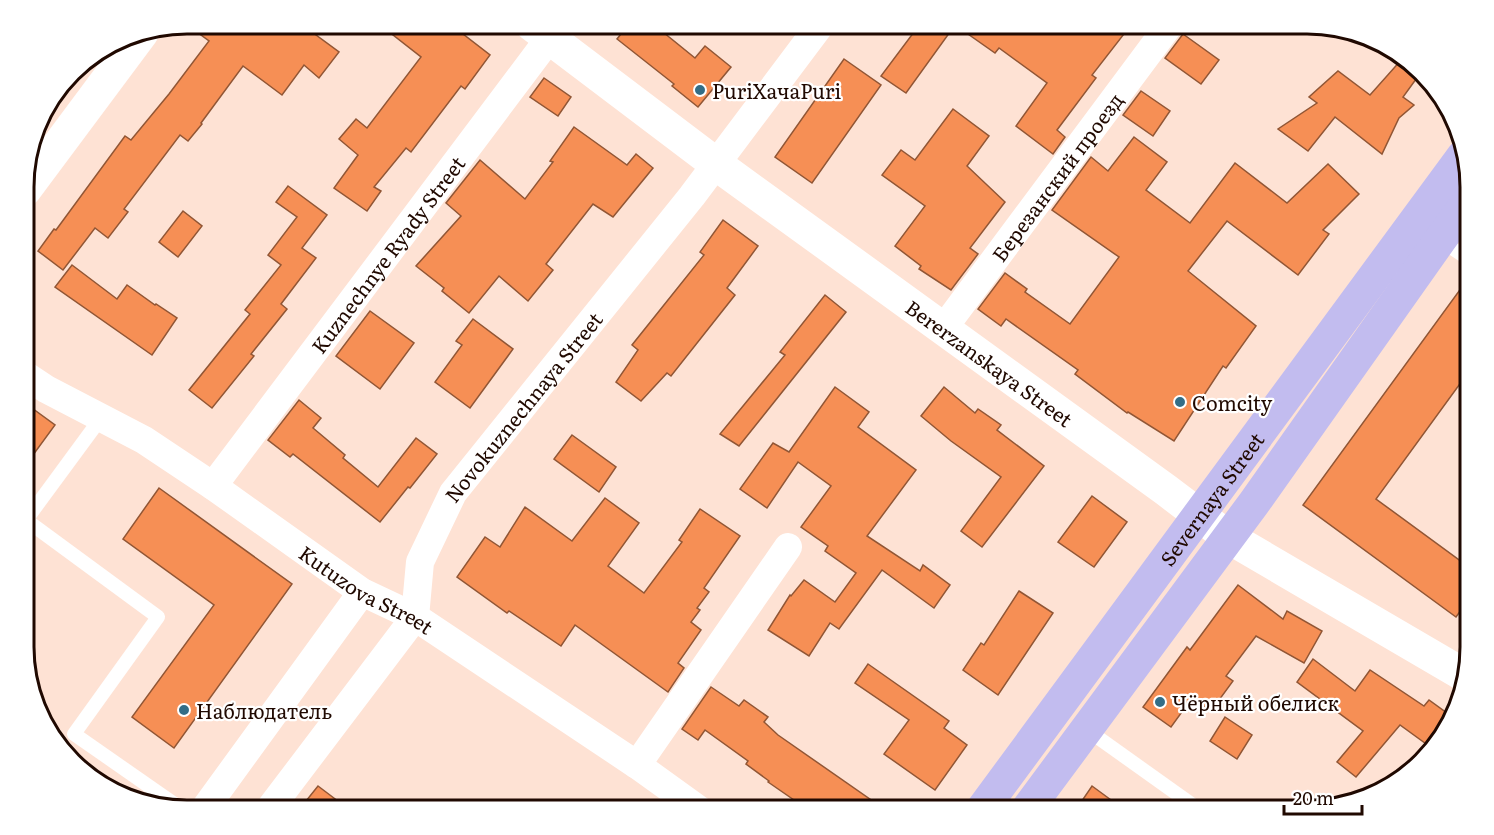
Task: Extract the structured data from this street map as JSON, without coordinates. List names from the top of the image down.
{
  "streets": {
    "main road": ["Severnaya Street"],
    "street": [
      "Березанский проезд",
      "Kuznechnye Ryady Street",
      "Bererzanskaya Street",
      "Novokuznechnaya Street",
      "Kutuzova Street"
    ]
  },
  "crossings": [
    ["Березанский проезд", "Bererzanskaya Street"],
    ["Kuznechnye Ryady Street", "Kutuzova Street"],
    ["Bererzanskaya Street", "Novokuznechnaya Street"],
    ["Bererzanskaya Street", "Severnaya Street"],
    ["Novokuznechnaya Street", "Kutuzova Street"]
  ],
  "places": [
    "PuriХачаPuri",
    "Comcity",
    "Чёрный обелиск",
    "Наблюдатель"
  ],
  "scale_bar": "20 m"
}
